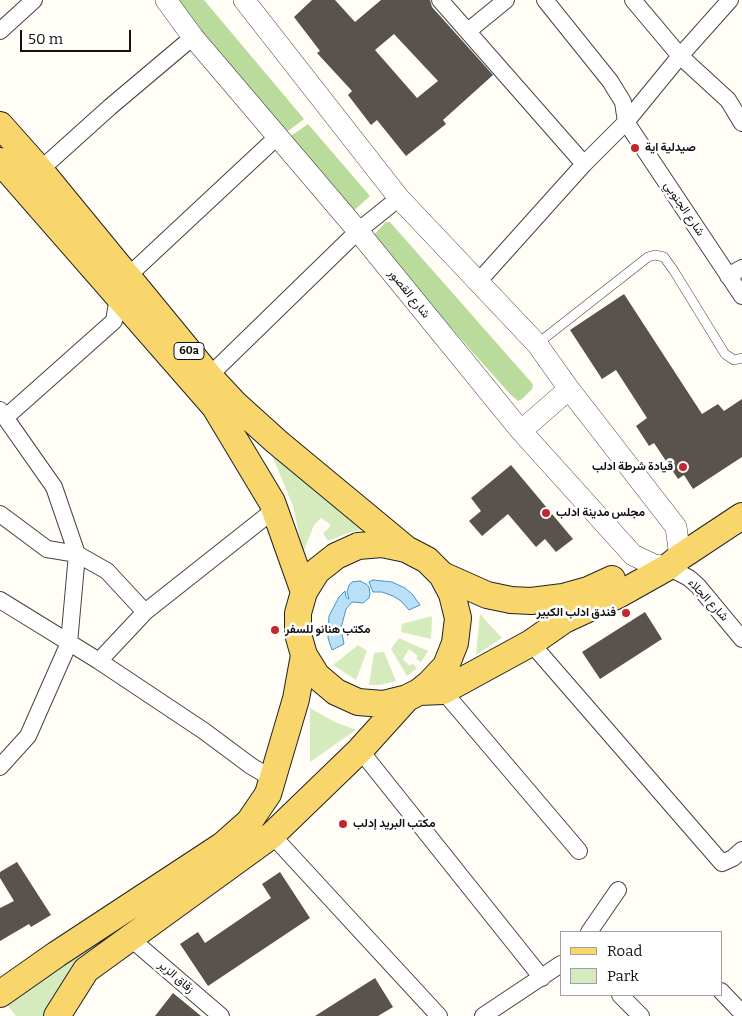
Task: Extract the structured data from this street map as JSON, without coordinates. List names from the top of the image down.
{
  "streets": {
    "main road": ["60a"],
    "street": [
      "شارع الجنوبي",
      "شارع القصور",
      "شارع الجلاء",
      "زقاق الزير"
    ]
  },
  "crossings": [
    ["شارع القصور", "شارع الجلاء"]
  ],
  "places": [
    "صيدلية اية",
    "قيادة شرطة ادلب",
    "مجلس مدينة ادلب",
    "فندق ادلب الكبير",
    "مكتب هنانو للسفر",
    "مكتب البريد إدلب"
  ],
  "legend": ["Road", "Park"],
  "scale_bar": "50 m"
}
